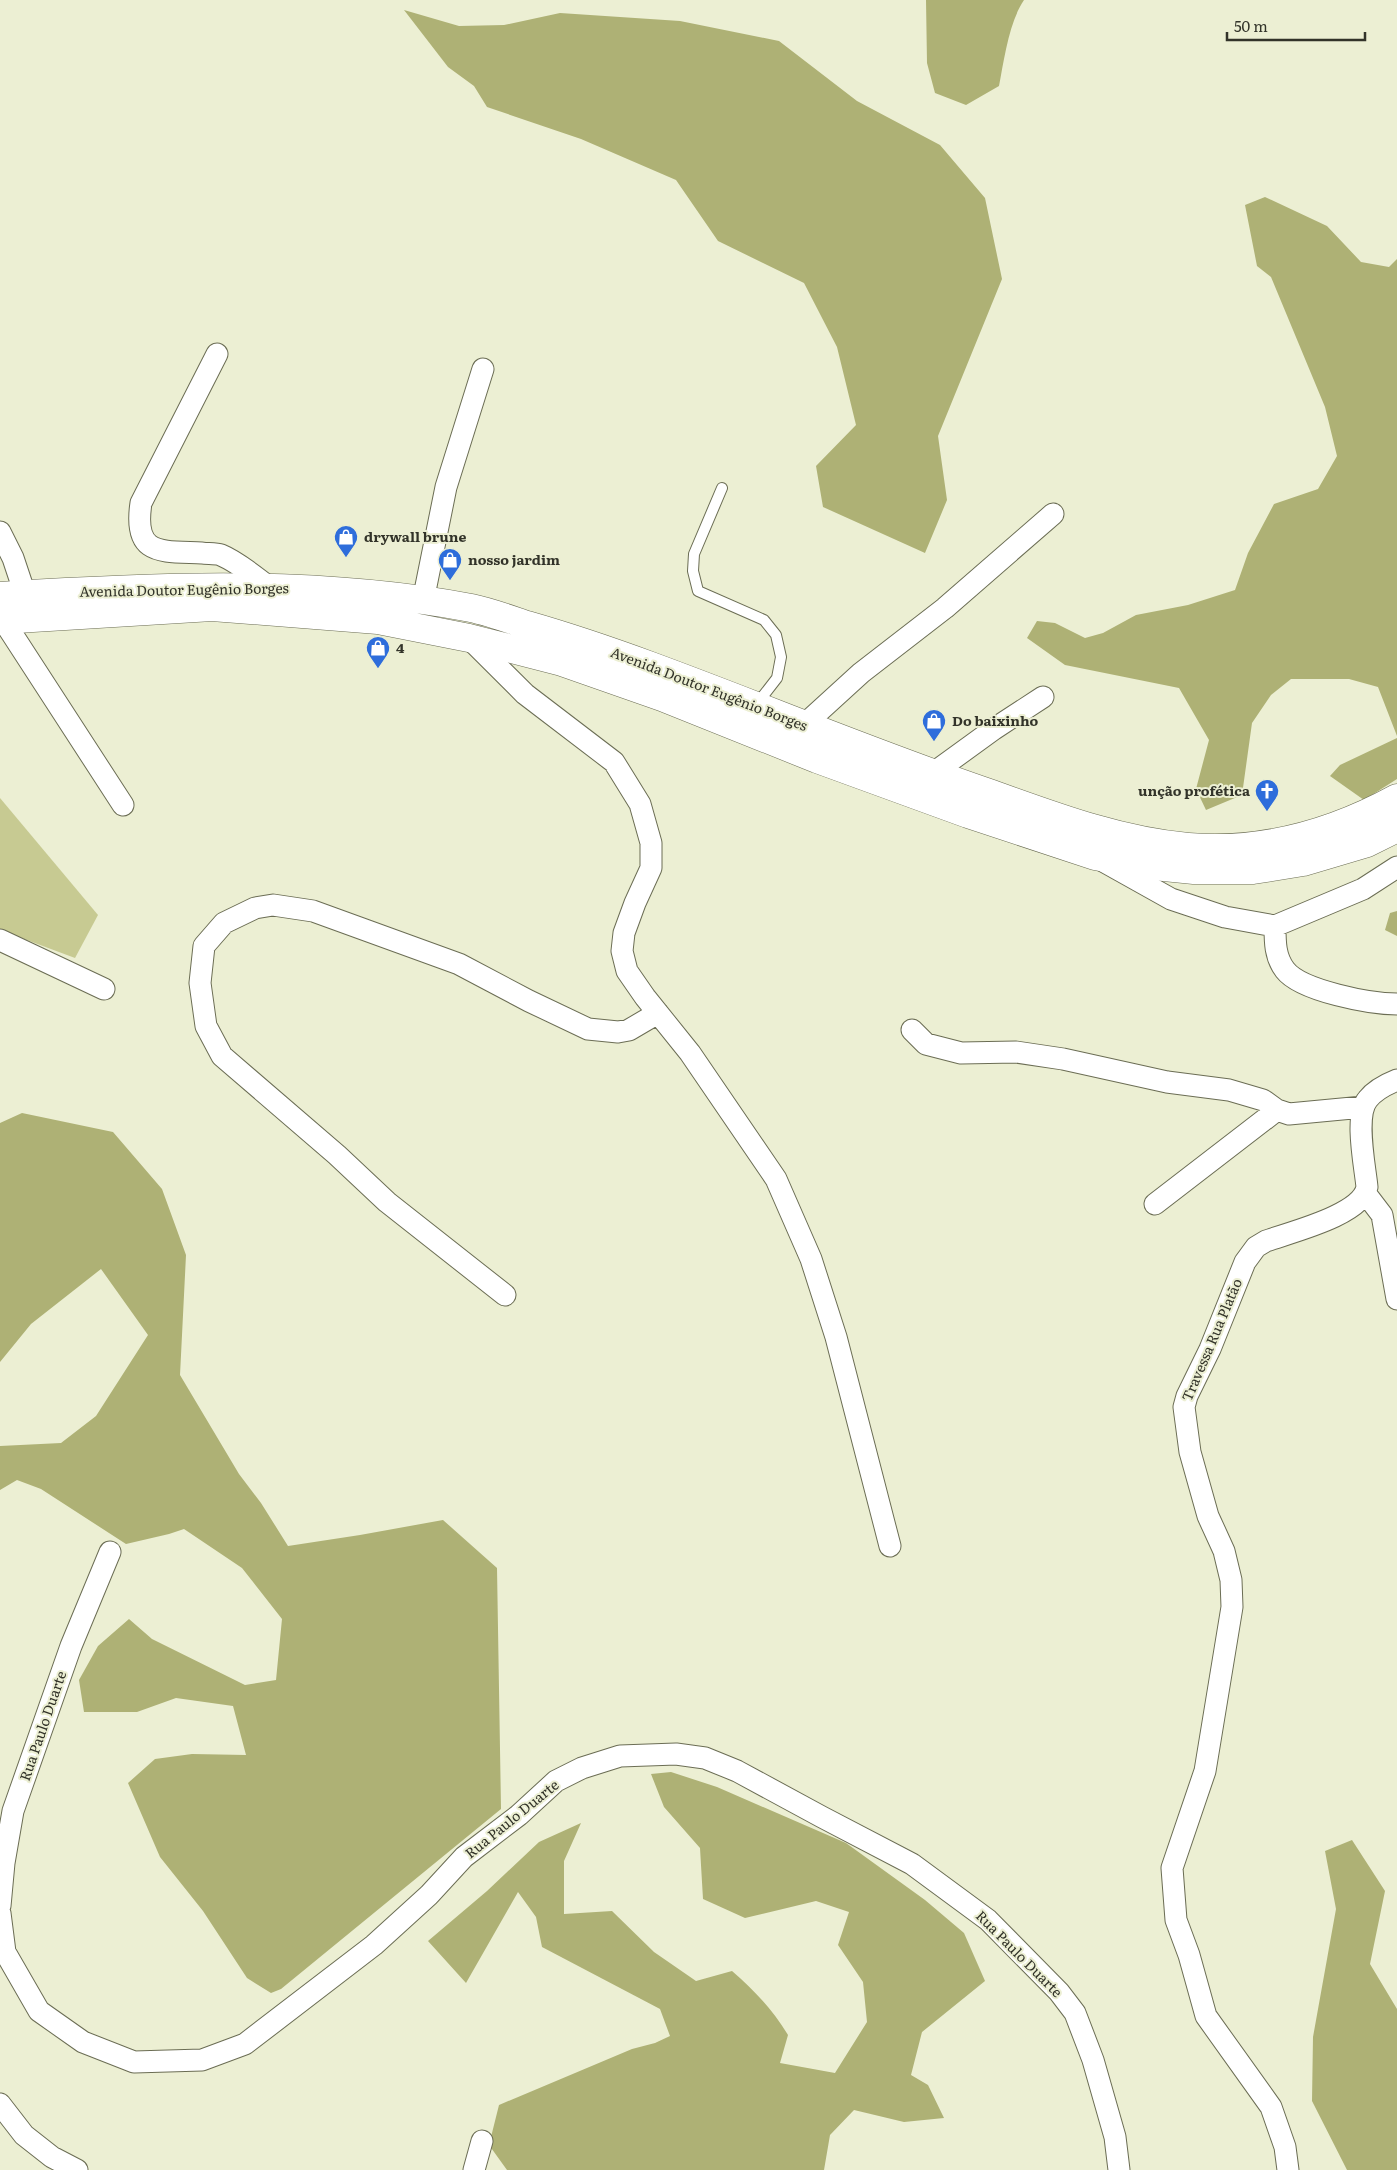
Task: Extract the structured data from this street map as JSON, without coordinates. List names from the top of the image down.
{
  "streets": {
    "highway": ["Avenida Doutor Eugênio Borges"],
    "street": ["Travessa Rua Platão", "Rua Paulo Duarte"]
  },
  "places": {
    "shop": [
      "drywall brune",
      "nosso jardim",
      "4",
      "Do baixinho"
    ],
    "church": ["unção profética"]
  },
  "scale_bar": "50 m"
}
